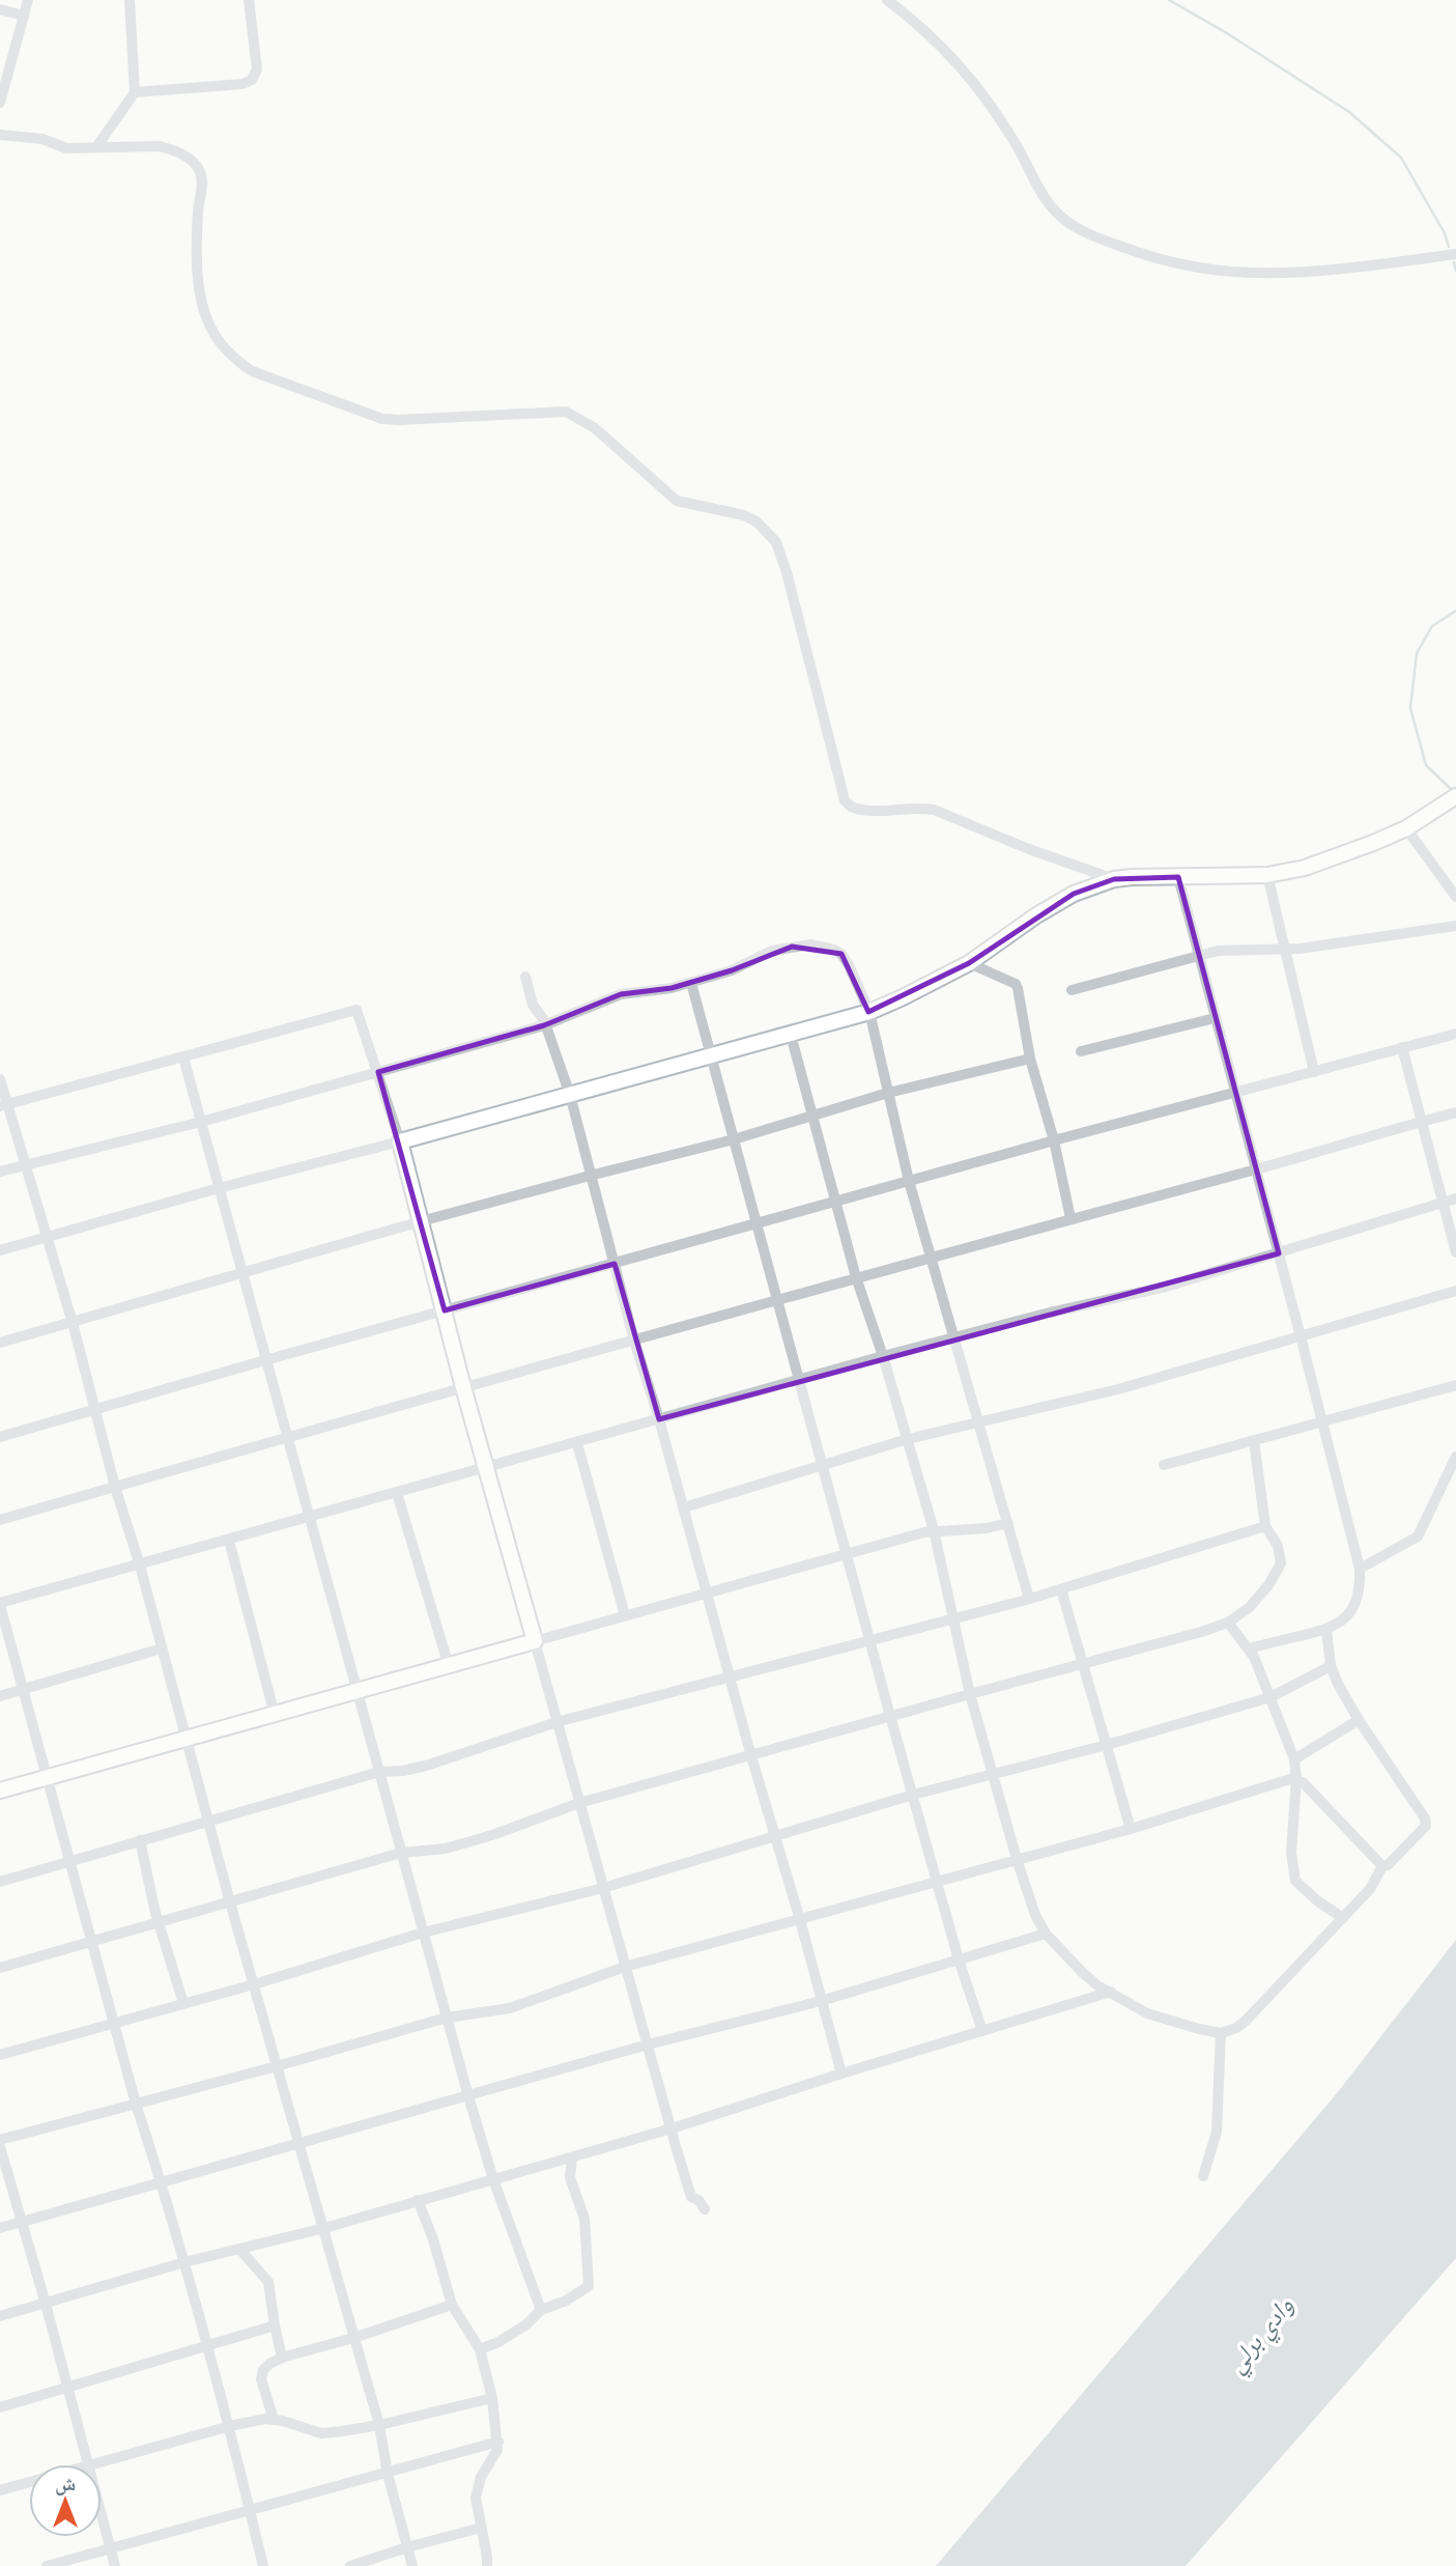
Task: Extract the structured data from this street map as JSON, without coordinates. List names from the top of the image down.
{
  "water": ["وادي برلي"],
  "north": "top"
}
